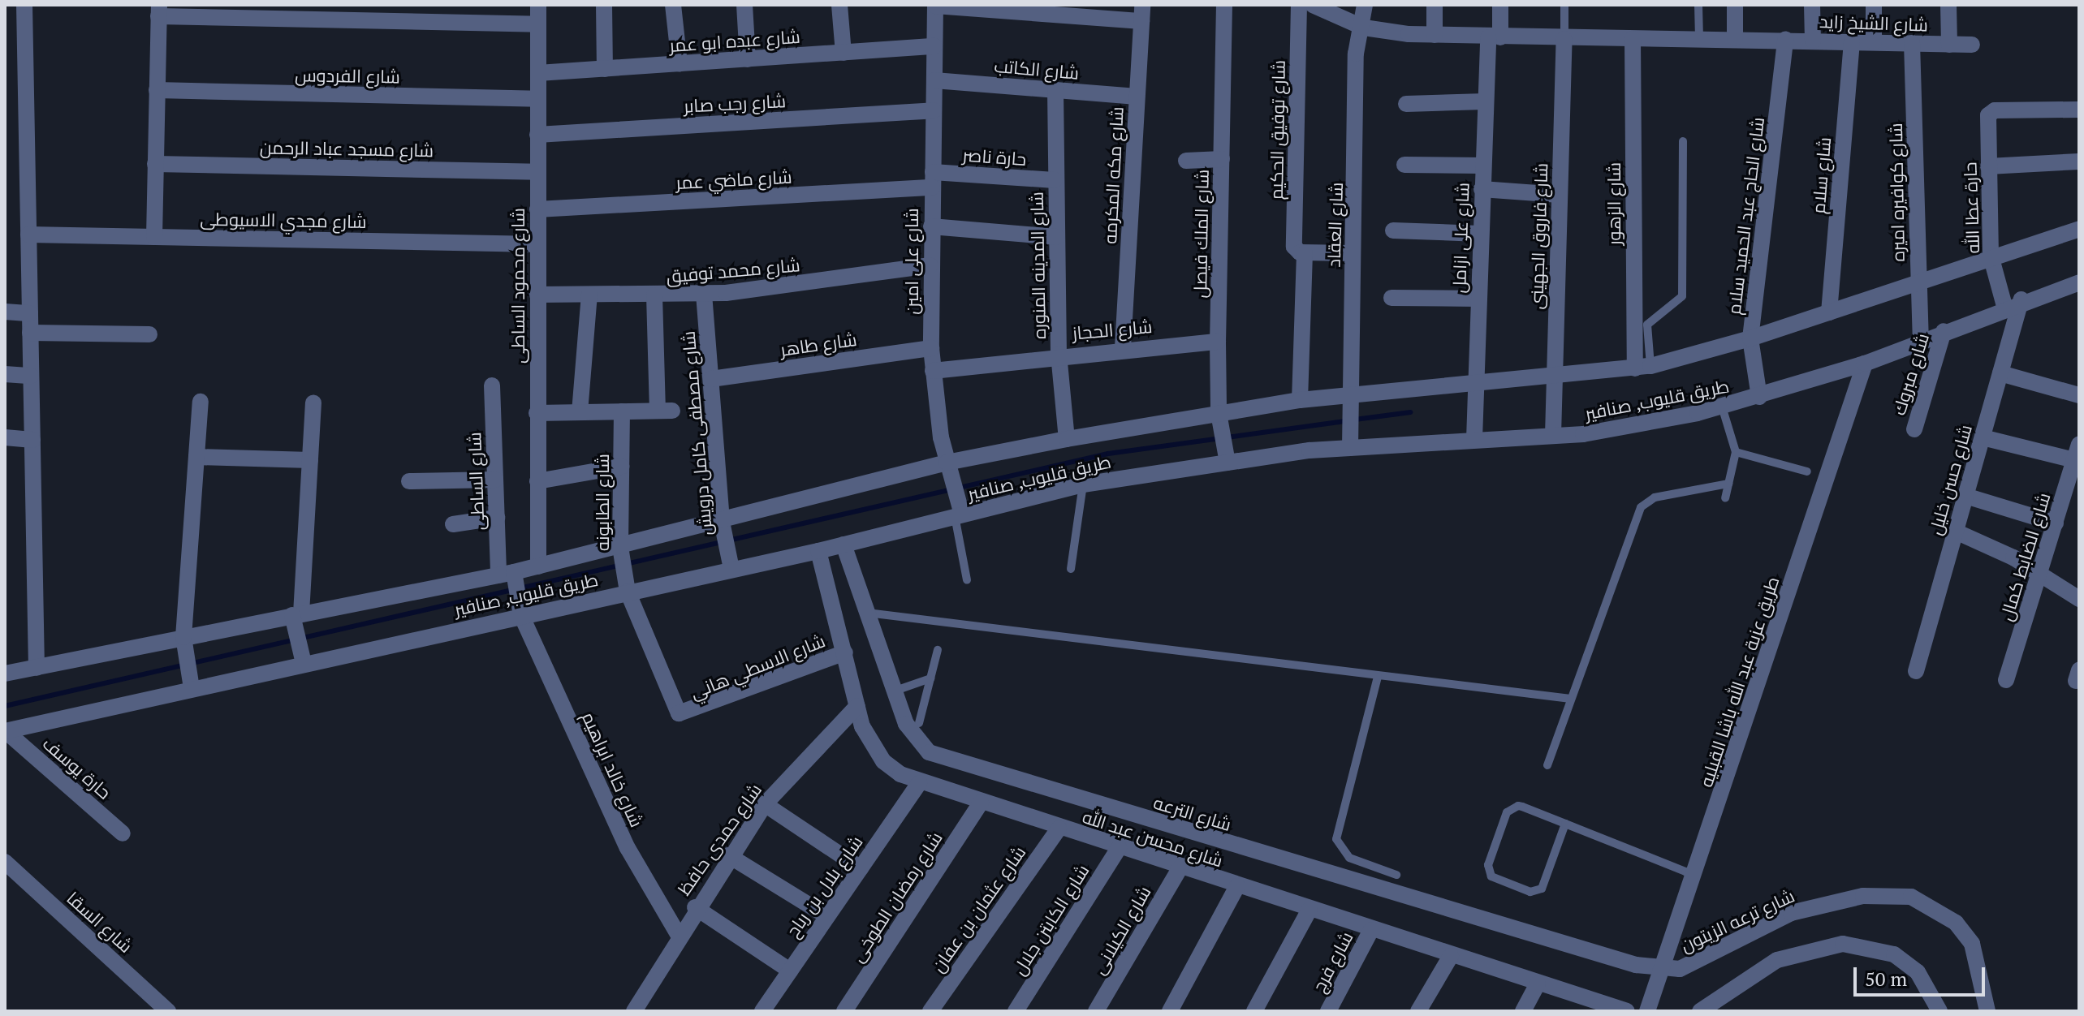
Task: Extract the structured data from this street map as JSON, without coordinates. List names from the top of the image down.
{
  "streets": {
    "street": [
      "شارع الشيخ زايد",
      "شارع عبده ابو عمر",
      "شارع الكاتب",
      "شارع الفردوس",
      "شارع رجب صابر",
      "شارع توفيق الحكيم",
      "شارع مسجد عباد الرحمن",
      "حارة ناصر",
      "شارع مكه المكرمه",
      "شارع سلام",
      "شارع ماضي عمر",
      "شارع كوافيره اميره",
      "شارع الزهور",
      "حارة عطا الله",
      "شارع الحاج عبد الحميد سلام",
      "شارع مجدي الاسيوطى",
      "شارع العقاد",
      "شارع الملك فيصل",
      "شارع فاروق الجهينى",
      "شارع على ازامل",
      "شارع على امين",
      "شارع المدينه المنوره",
      "شارع محمد توفيق",
      "شارع محمود الساطى",
      "شارع الحجاز",
      "شارع طاهر",
      "شارع مبروك",
      "طريق قليوب, صنافير",
      "شارع مصطفى كامل درويش",
      "شارع حسن خليل",
      "شارع الساطى",
      "شارع الطابونه",
      "شارع الضابط كمال",
      "شارع الاسطي هاني",
      "طريق عزبة عبد الله باشا القبليه",
      "حارة يوسف",
      "شارع خالد ابراهيم",
      "شارع الترعه",
      "شارع محسن عبد الله",
      "شارع حمدى حافظ",
      "شارع بلال بن رباح",
      "شارع رمضان الطوخى",
      "شارع عثمان بن عفان",
      "شارع الكابتن جلال",
      "شارع ترعه الزيتون",
      "شارع السقا",
      "شارع الكيلانى",
      "شارع فرج"
    ]
  },
  "crossings": [
    ["شارع الشيخ زايد", "شارع سلام"],
    ["شارع الشيخ زايد", "شارع كوافيره اميره"],
    ["شارع الشيخ زايد", "شارع الزهور"],
    ["شارع الشيخ زايد", "شارع الحاج عبد الحميد سلام"],
    ["شارع الشيخ زايد", "شارع العقاد"],
    ["شارع الشيخ زايد", "شارع فاروق الجهينى"],
    ["شارع الشيخ زايد", "شارع على ازامل"],
    ["شارع عبده ابو عمر", "شارع على امين"],
    ["شارع عبده ابو عمر", "شارع محمود الساطى"],
    ["شارع الكاتب", "شارع مكه المكرمه"],
    ["شارع الكاتب", "شارع على امين"],
    ["شارع الكاتب", "شارع المدينه المنوره"],
    ["شارع الفردوس", "شارع محمود الساطى"],
    ["شارع رجب صابر", "شارع على امين"],
    ["شارع رجب صابر", "شارع محمود الساطى"],
    ["شارع توفيق الحكيم", "طريق قليوب, صنافير"],
    ["شارع مسجد عباد الرحمن", "شارع محمود الساطى"],
    ["حارة ناصر", "شارع ماضي عمر"],
    ["حارة ناصر", "شارع على امين"],
    ["حارة ناصر", "شارع المدينه المنوره"],
    ["شارع مكه المكرمه", "شارع الحجاز"],
    ["شارع سلام", "طريق قليوب, صنافير"],
    ["شارع ماضي عمر", "شارع على امين"],
    ["شارع ماضي عمر", "شارع محمود الساطى"],
    ["شارع كوافيره اميره", "طريق قليوب, صنافير"],
    ["شارع الزهور", "طريق قليوب, صنافير"],
    ["حارة عطا الله", "طريق قليوب, صنافير"],
    ["شارع الحاج عبد الحميد سلام", "طريق قليوب, صنافير"],
    ["شارع مجدي الاسيوطى", "شارع محمود الساطى"],
    ["شارع العقاد", "طريق قليوب, صنافير"],
    ["شارع الملك فيصل", "شارع الحجاز"],
    ["شارع الملك فيصل", "طريق قليوب, صنافير"],
    ["شارع فاروق الجهينى", "طريق قليوب, صنافير"],
    ["شارع على ازامل", "طريق قليوب, صنافير"],
    ["شارع على امين", "شارع محمد توفيق"],
    ["شارع على امين", "شارع الحجاز"],
    ["شارع على امين", "شارع طاهر"],
    ["شارع على امين", "طريق قليوب, صنافير"],
    ["شارع المدينه المنوره", "شارع الحجاز"],
    ["شارع المدينه المنوره", "طريق قليوب, صنافير"],
    ["شارع محمد توفيق", "شارع محمود الساطى"],
    ["شارع محمد توفيق", "شارع مصطفى كامل درويش"],
    ["شارع محمود الساطى", "طريق قليوب, صنافير"],
    ["شارع طاهر", "شارع مصطفى كامل درويش"],
    ["شارع مبروك", "طريق قليوب, صنافير"],
    ["طريق قليوب, صنافير", "شارع مصطفى كامل درويش"],
    ["طريق قليوب, صنافير", "شارع حسن خليل"],
    ["طريق قليوب, صنافير", "شارع الساطى"],
    ["طريق قليوب, صنافير", "شارع الطابونه"],
    ["طريق قليوب, صنافير", "طريق عزبة عبد الله باشا القبليه"],
    ["طريق قليوب, صنافير", "حارة يوسف"],
    ["طريق قليوب, صنافير", "شارع خالد ابراهيم"],
    ["طريق قليوب, صنافير", "شارع الترعه"],
    ["طريق قليوب, صنافير", "شارع محسن عبد الله"],
    ["شارع الساطى", "شارع خالد ابراهيم"],
    ["شارع الطابونه", "شارع الاسطي هاني"],
    ["شارع الاسطي هاني", "شارع محسن عبد الله"],
    ["طريق عزبة عبد الله باشا القبليه", "شارع الترعه"],
    ["طريق عزبة عبد الله باشا القبليه", "شارع ترعه الزيتون"],
    ["شارع خالد ابراهيم", "شارع حمدى حافظ"],
    ["شارع الترعه", "شارع ترعه الزيتون"],
    ["شارع محسن عبد الله", "شارع حمدى حافظ"],
    ["شارع محسن عبد الله", "شارع بلال بن رباح"],
    ["شارع محسن عبد الله", "شارع رمضان الطوخى"],
    ["شارع محسن عبد الله", "شارع عثمان بن عفان"],
    ["شارع محسن عبد الله", "شارع الكابتن جلال"],
    ["شارع محسن عبد الله", "شارع الكيلانى"],
    ["شارع محسن عبد الله", "شارع فرج"]
  ],
  "scale_bar": "50 m"
}
